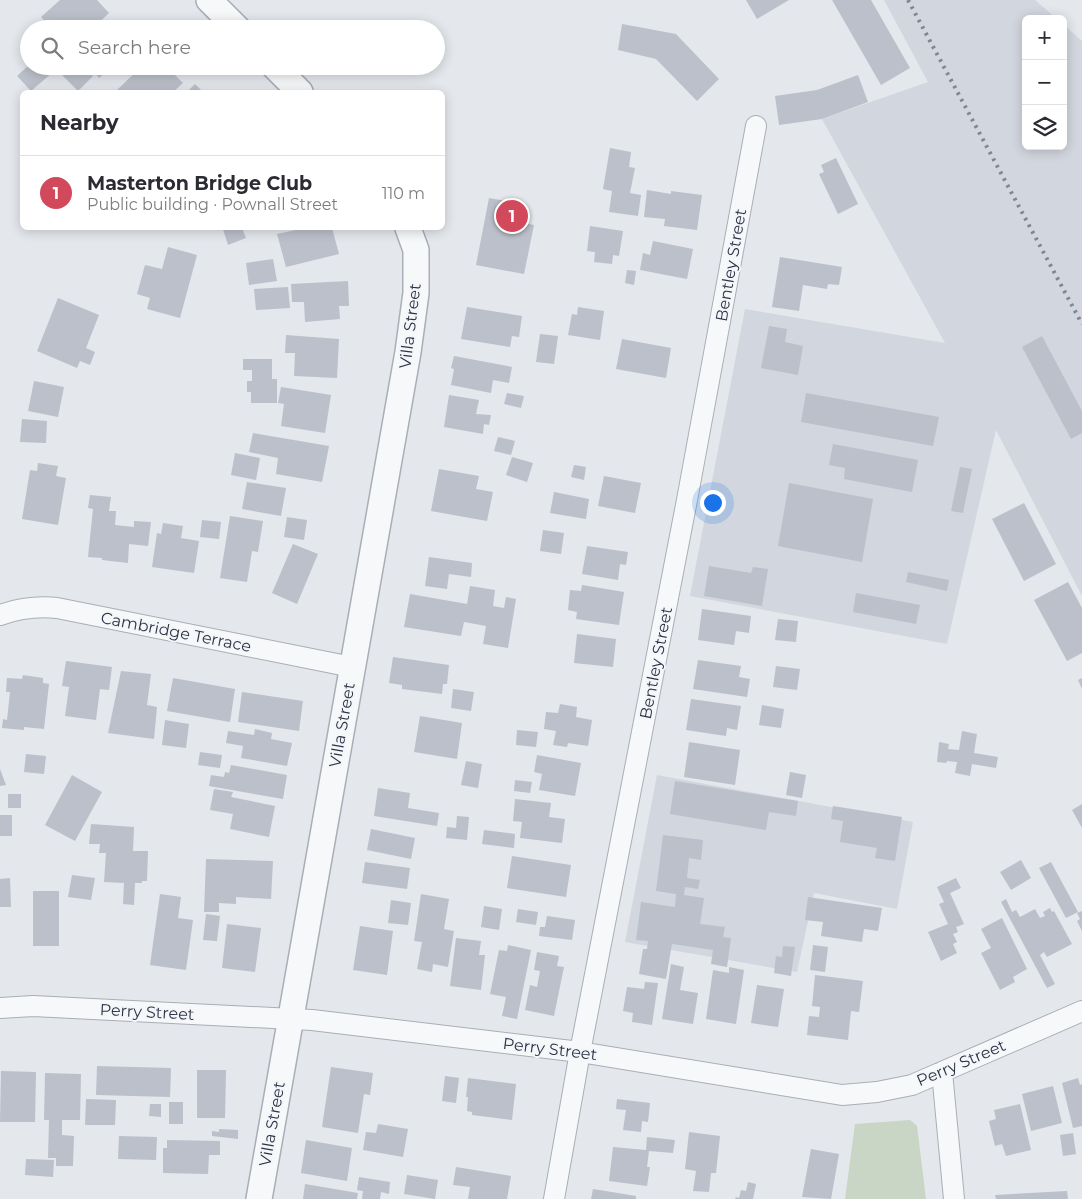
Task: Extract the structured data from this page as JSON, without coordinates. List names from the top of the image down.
{
  "streets": {
    "street": [
      "Bentley Street",
      "Villa Street",
      "Cambridge Terrace",
      "Perry Street"
    ]
  },
  "crossings": [
    ["Bentley Street", "Perry Street"],
    ["Villa Street", "Cambridge Terrace"],
    ["Villa Street", "Perry Street"]
  ],
  "page": {
    "map_buttons": ["+", "−"],
    "search": "Search here",
    "heading": "Nearby",
    "list": [
      {
        "mark": "1",
        "name": "Masterton Bridge Club",
        "note": "Public building · Pownall Street",
        "value": "110 m"
      }
    ],
    "pins": "1"
  }
}
